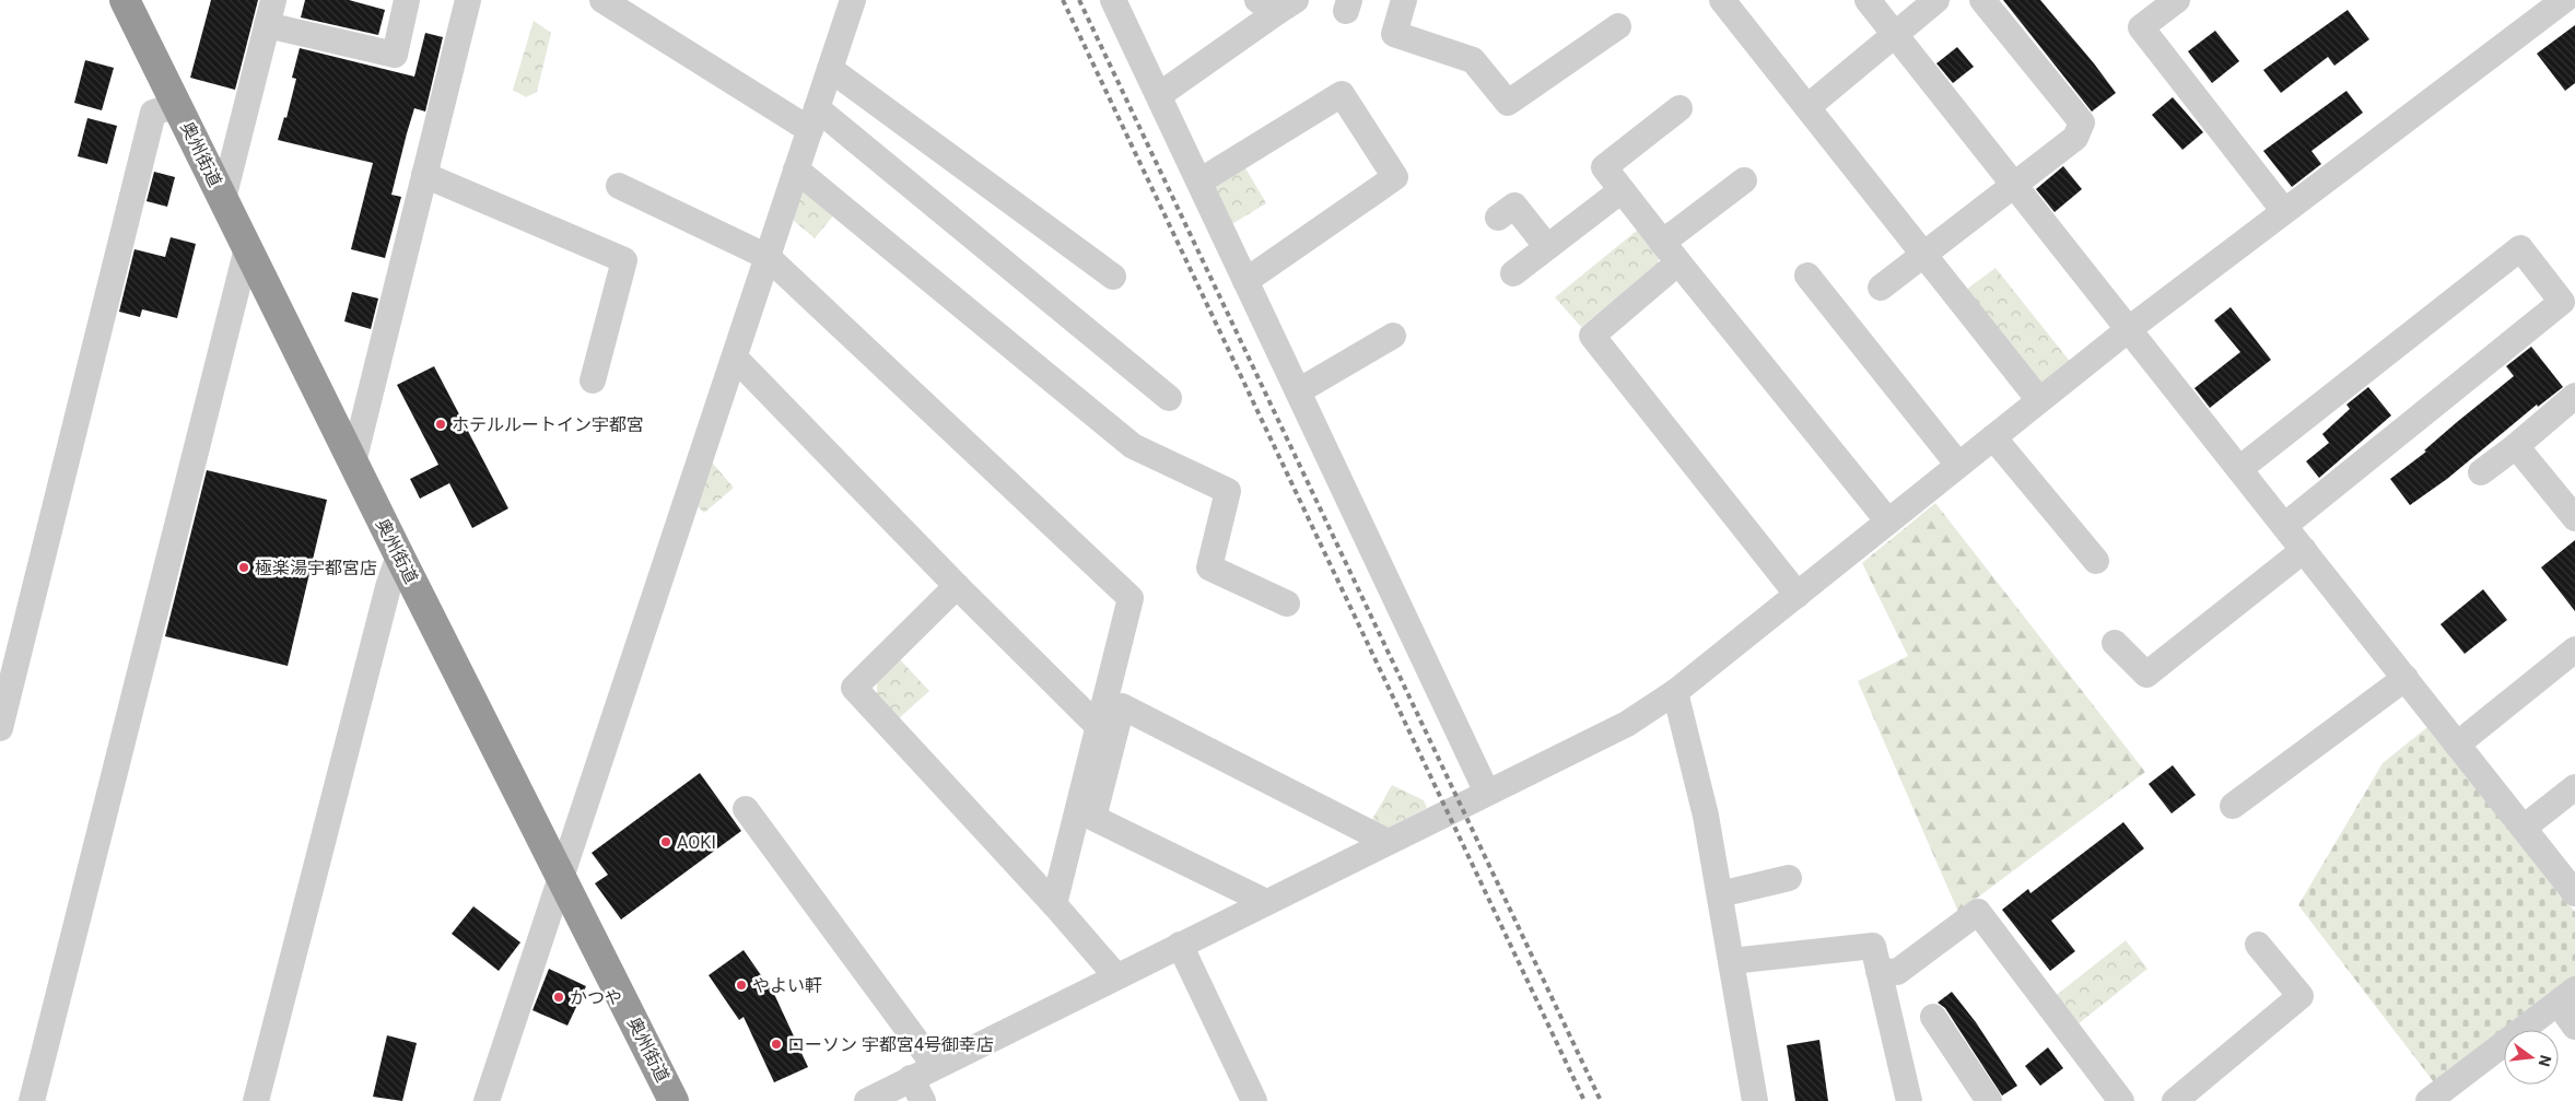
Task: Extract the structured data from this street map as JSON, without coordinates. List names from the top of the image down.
{
  "streets": {
    "highway": ["奥州街道"]
  },
  "places": [
    "ホテルルートイン宇都宮",
    "極楽湯宇都宮店",
    "AOKI",
    "やよい軒",
    "かつや",
    "ローソン 宇都宮4号御幸店"
  ],
  "north": "right"
}
